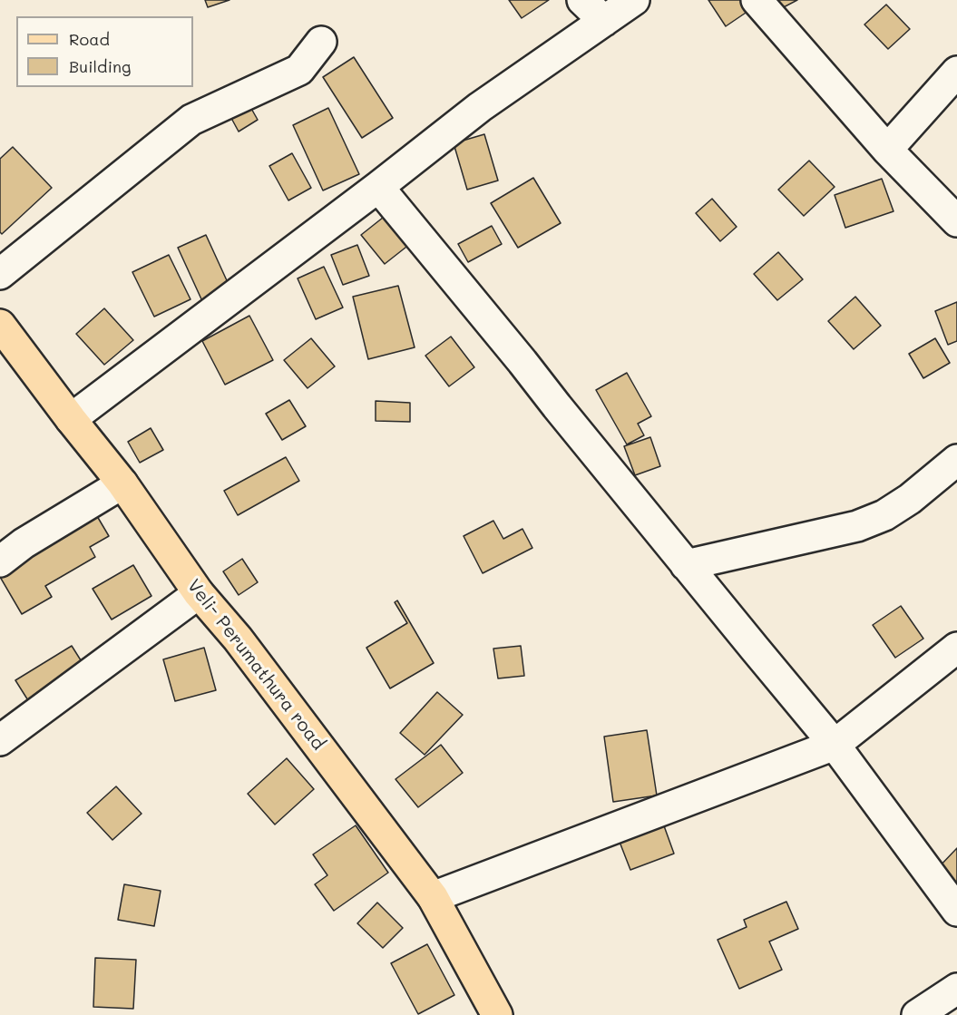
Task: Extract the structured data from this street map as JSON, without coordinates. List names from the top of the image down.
{
  "streets": {
    "main road": ["Veli- Perumathura road"]
  },
  "legend": ["Road", "Building"]
}
